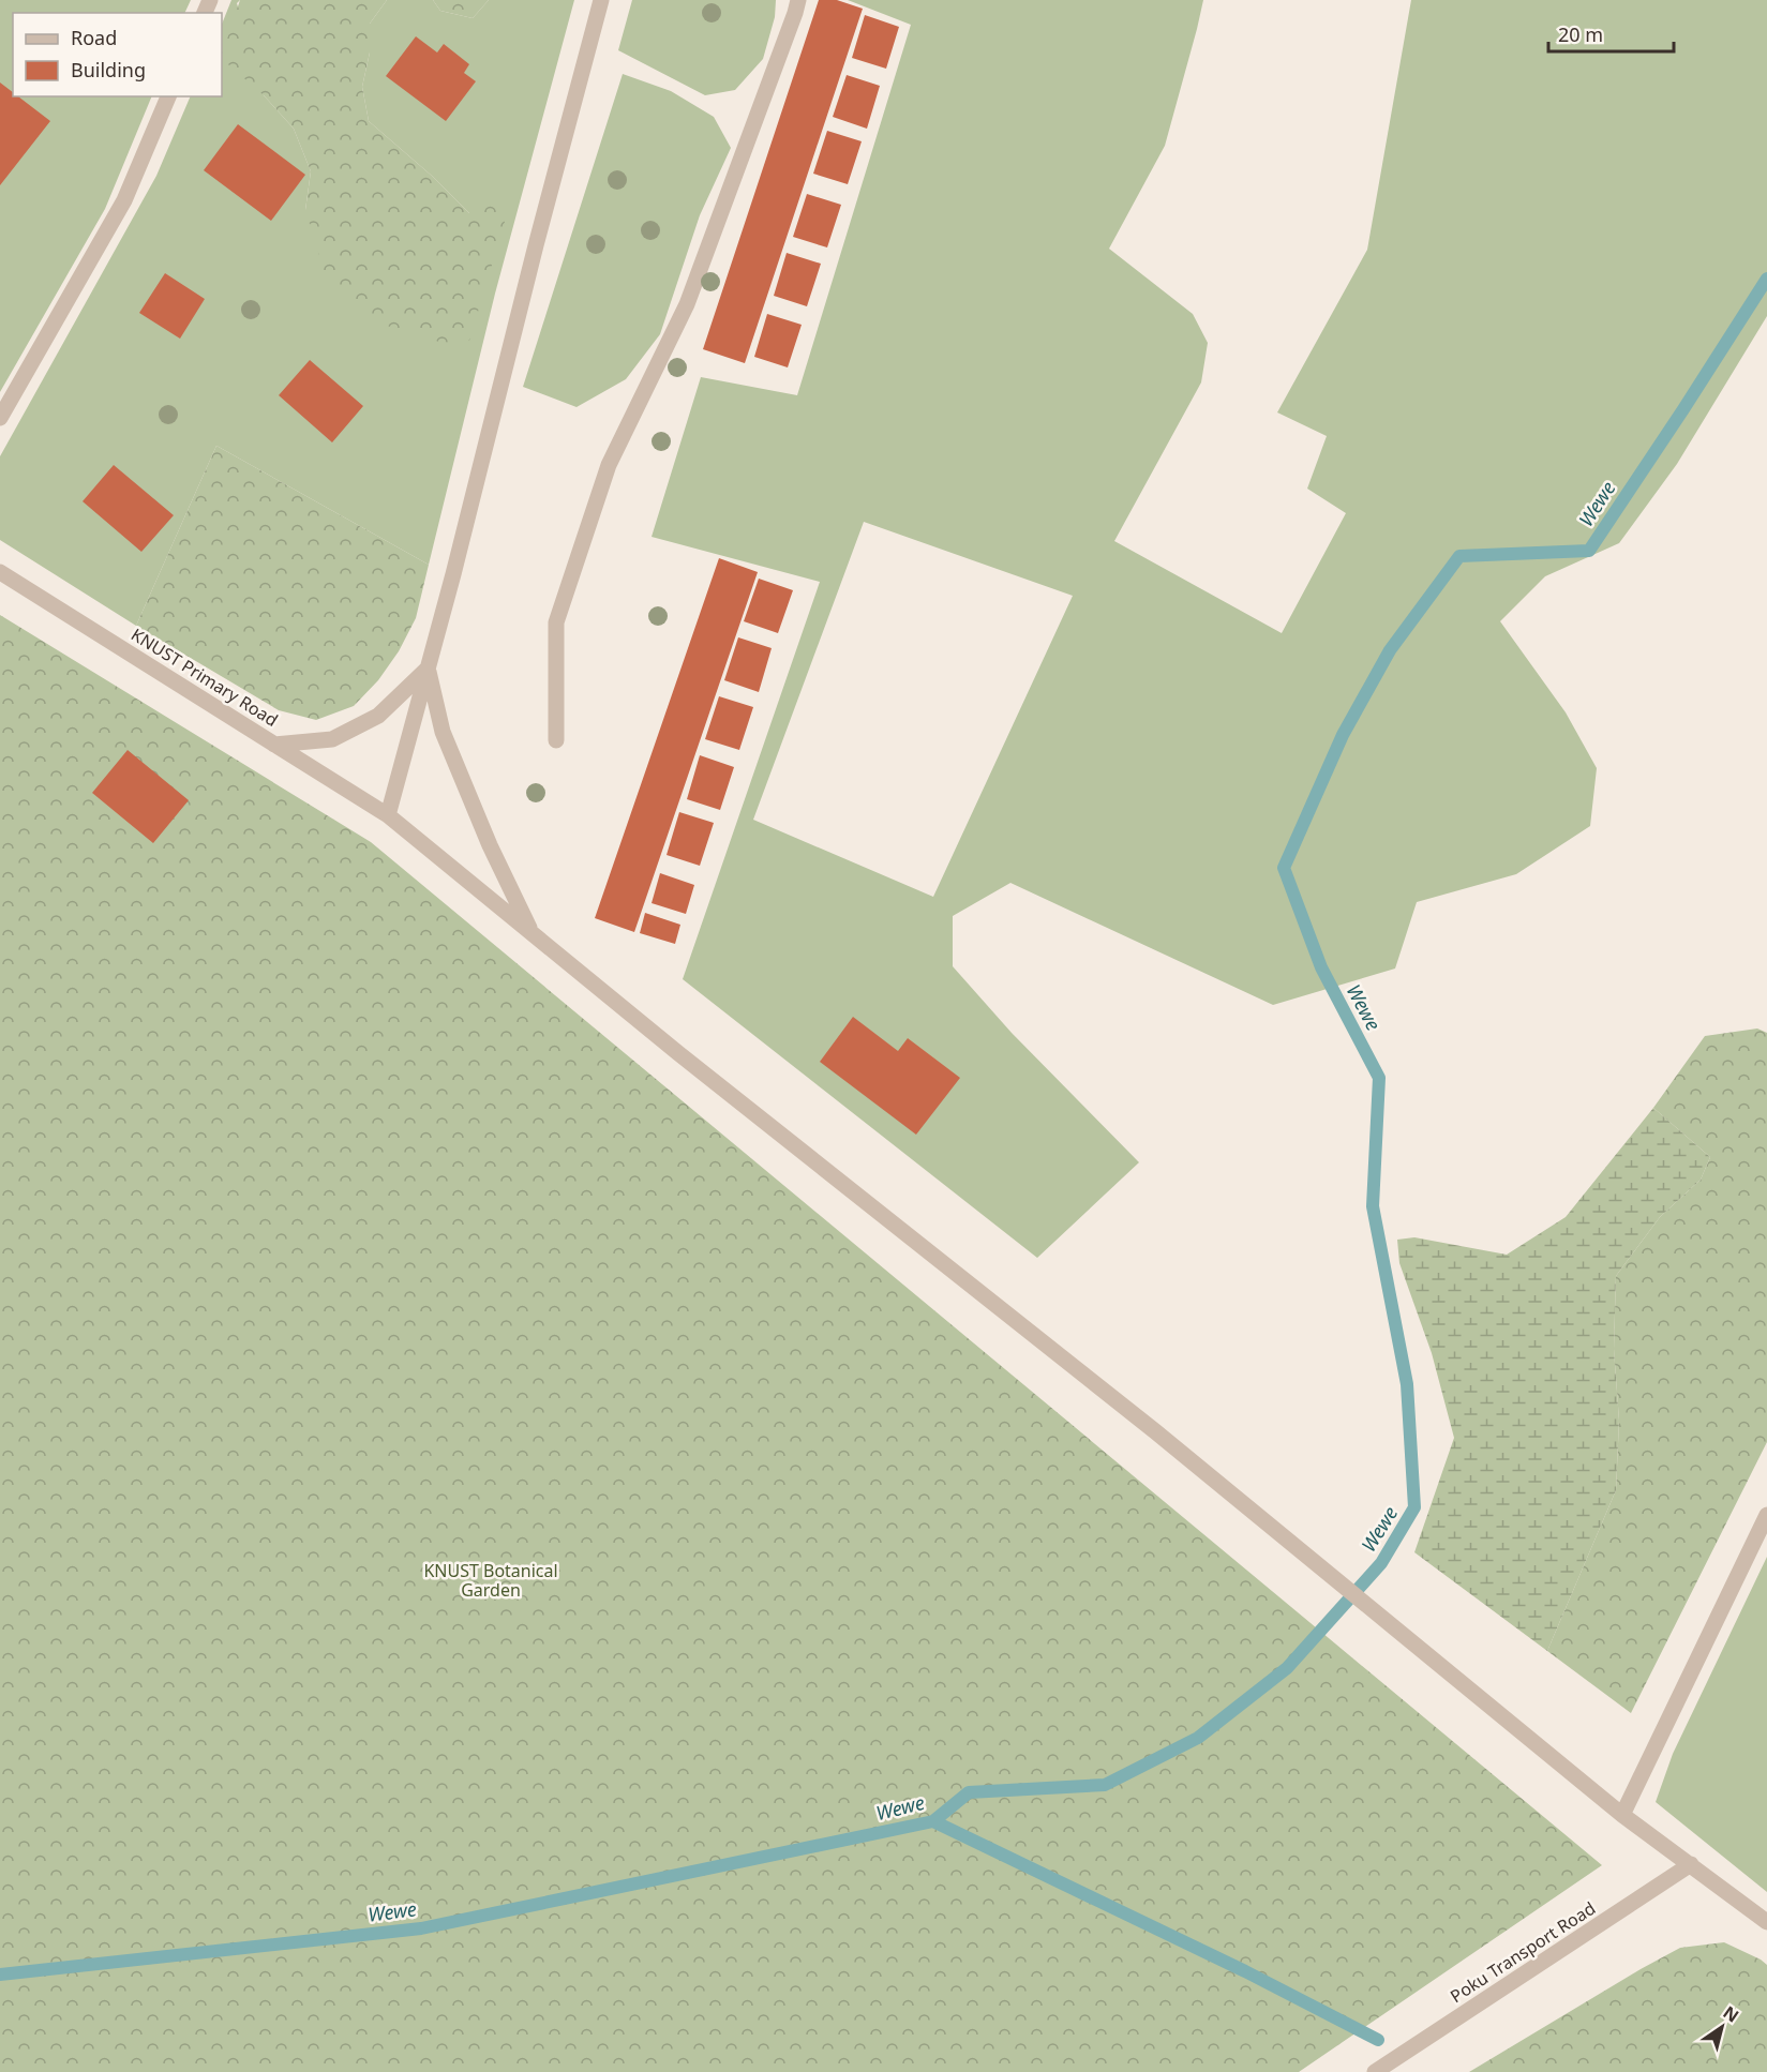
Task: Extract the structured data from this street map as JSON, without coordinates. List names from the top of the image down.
{
  "streets": {
    "street": ["KNUST Primary Road", "Poku Transport Road"]
  },
  "crossings": [
    ["KNUST Primary Road", "Poku Transport Road"]
  ],
  "water": ["Wewe"],
  "parks": ["KNUST Botanical Garden"],
  "legend": ["Road", "Building"],
  "scale_bar": "20 m",
  "north": "top right"
}
